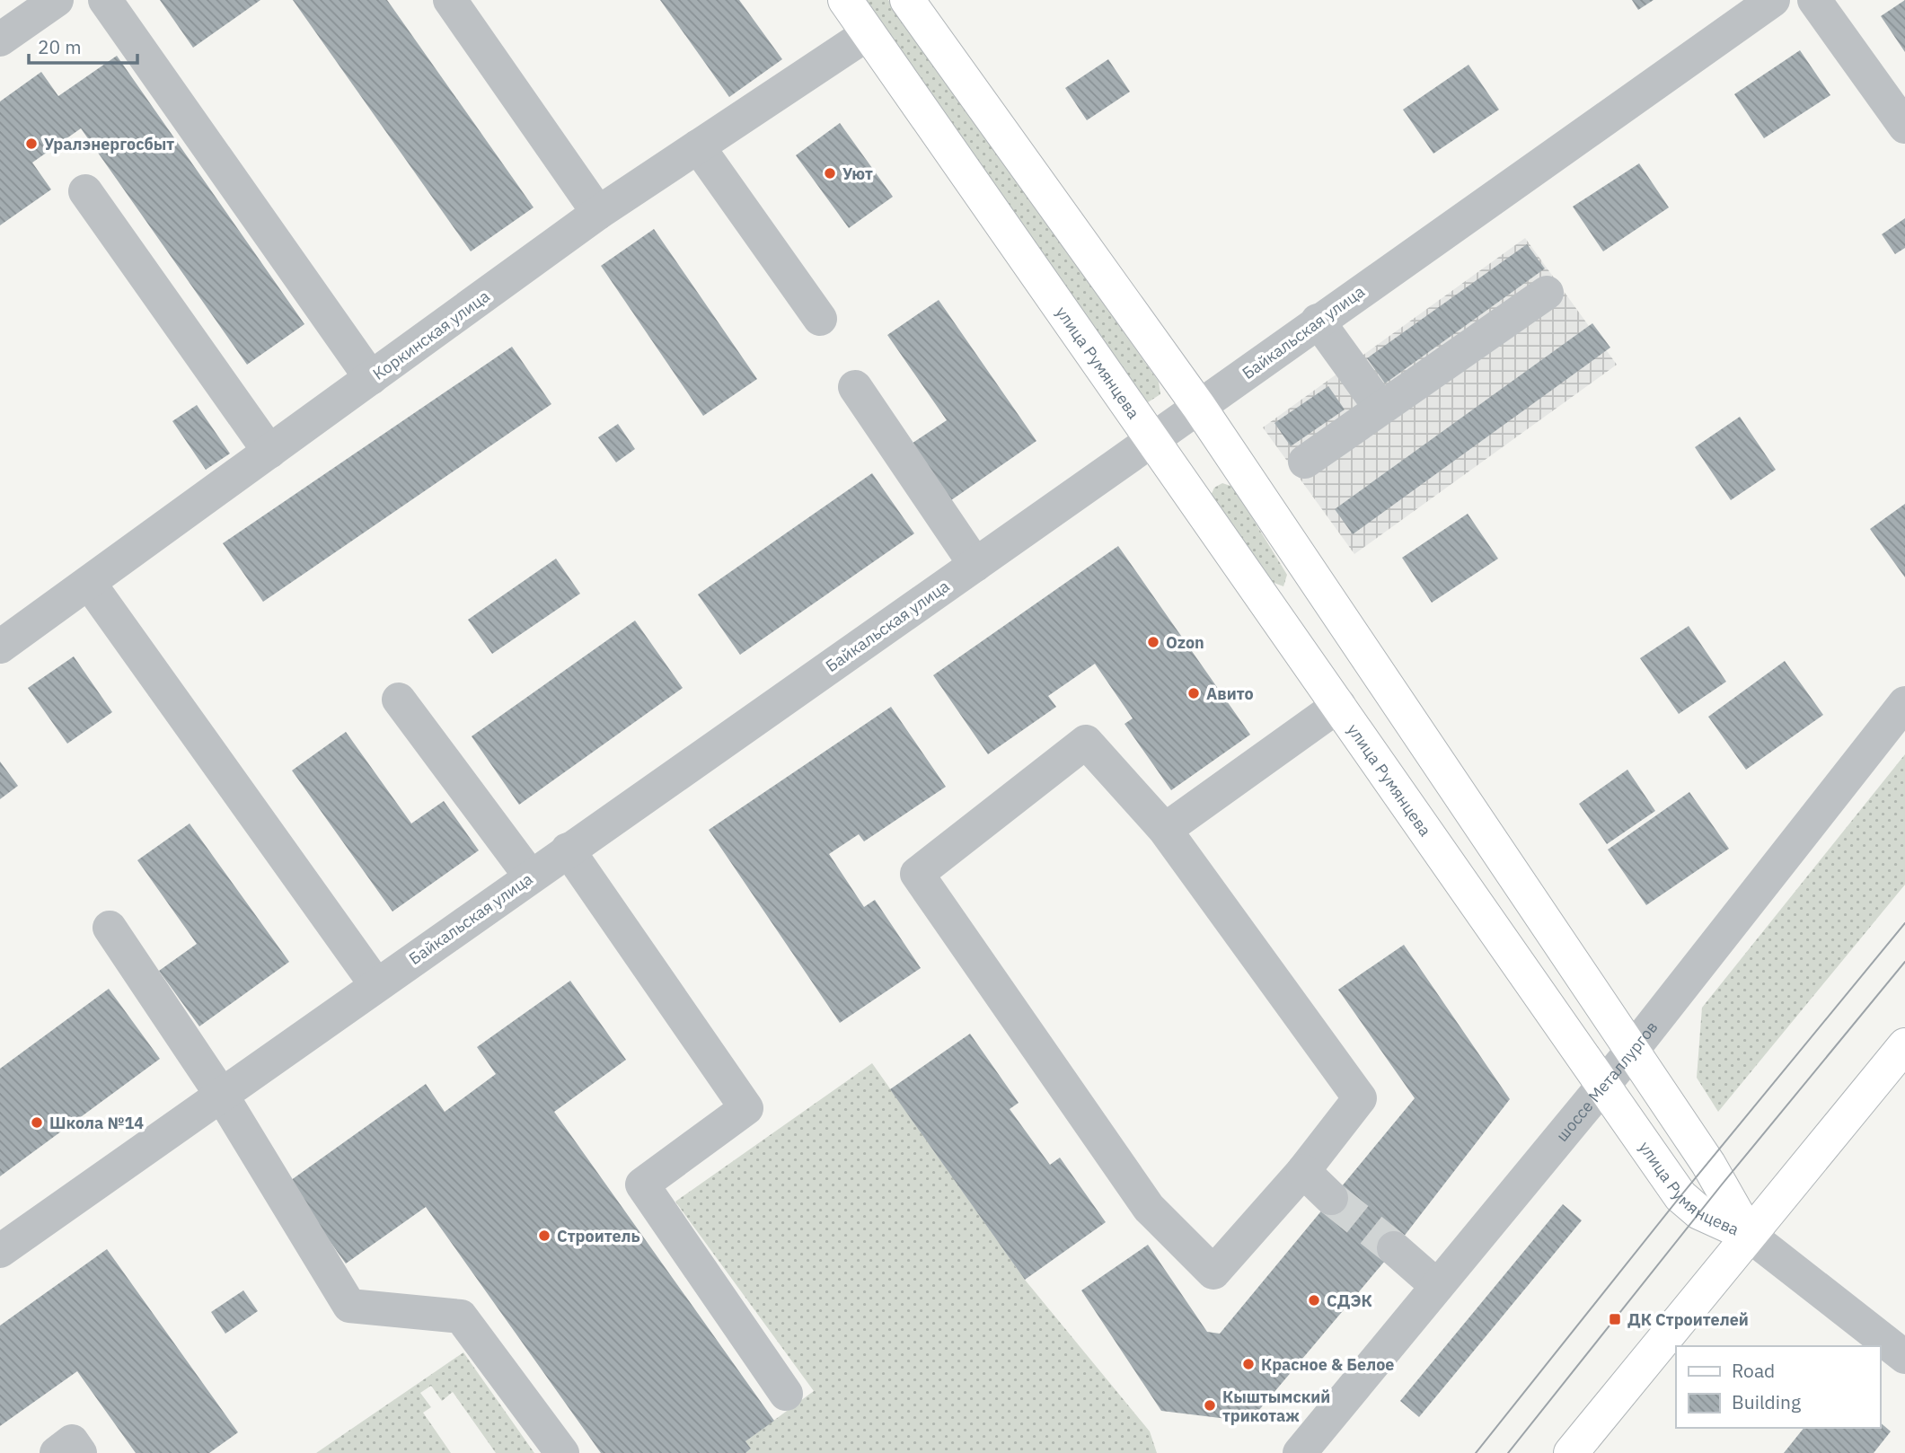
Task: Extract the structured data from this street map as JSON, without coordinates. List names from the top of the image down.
{
  "streets": {
    "main road": ["улица Румянцева"],
    "street": ["Байкальская улица", "Коркинская улица", "шоссе Металлургов"]
  },
  "crossings": [
    ["Байкальская улица", "улица Румянцева"],
    ["Коркинская улица", "улица Румянцева"],
    ["улица Румянцева", "шоссе Металлургов"]
  ],
  "places": {
    "other": [
      "Уралэнергосбыт",
      "Уют",
      "Ozon",
      "Авито",
      "Школа №14",
      "Строитель",
      "СДЭК",
      "Красное & Белое",
      "Кыштымский трикотаж"
    ],
    "transit": ["ДК Строителей"]
  },
  "legend": ["Road", "Building"],
  "scale_bar": "20 m"
}
